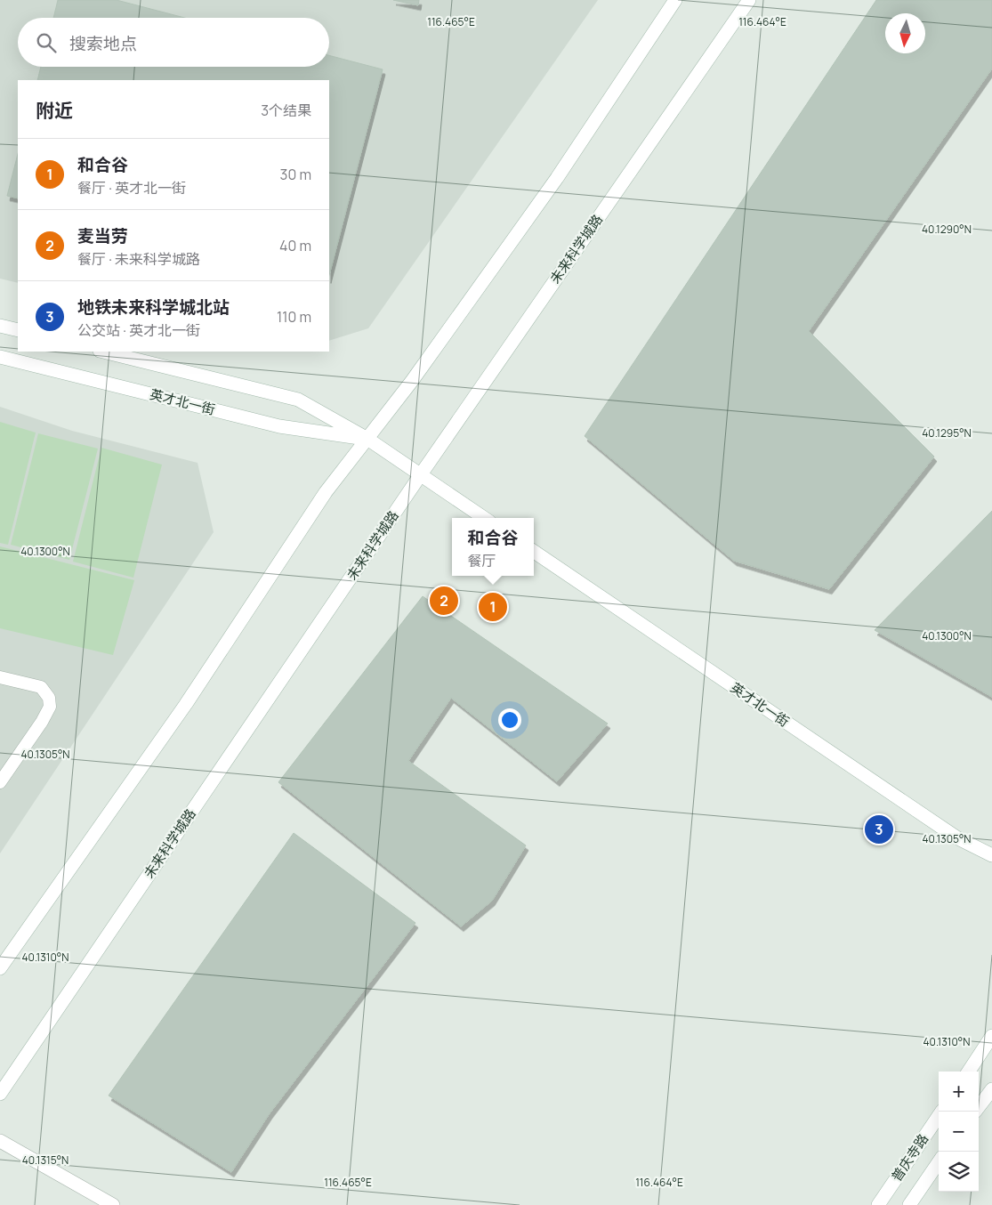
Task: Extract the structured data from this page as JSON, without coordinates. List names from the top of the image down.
{
  "streets": {
    "main road": ["未来科学城路", "英才北一街", "普庆寺路"]
  },
  "crossings": [
    ["未来科学城路", "英才北一街"]
  ],
  "north": "bottom",
  "page": {
    "search": "搜索地点",
    "heading": ["附近", "3个结果"],
    "list": [
      {
        "mark": "1",
        "name": "和合谷",
        "note": "餐厅 · 英才北一街",
        "value": "30 m"
      },
      {
        "mark": "2",
        "name": "麦当劳",
        "note": "餐厅 · 未来科学城路",
        "value": "40 m"
      },
      {
        "mark": "3",
        "name": "地铁未来科学城北站",
        "note": "公交站 · 英才北一街",
        "value": "110 m"
      }
    ],
    "popup": ["和合谷", "餐厅"],
    "pins": ["2", "1", "3"],
    "map_buttons": ["+", "−"]
  },
  "coordinates": [
    "116.465°E",
    "116.464°E",
    "40.1290°N",
    "40.1295°N",
    "40.1300°N",
    "40.1305°N",
    "40.1310°N",
    "40.1315°N"
  ]
}
